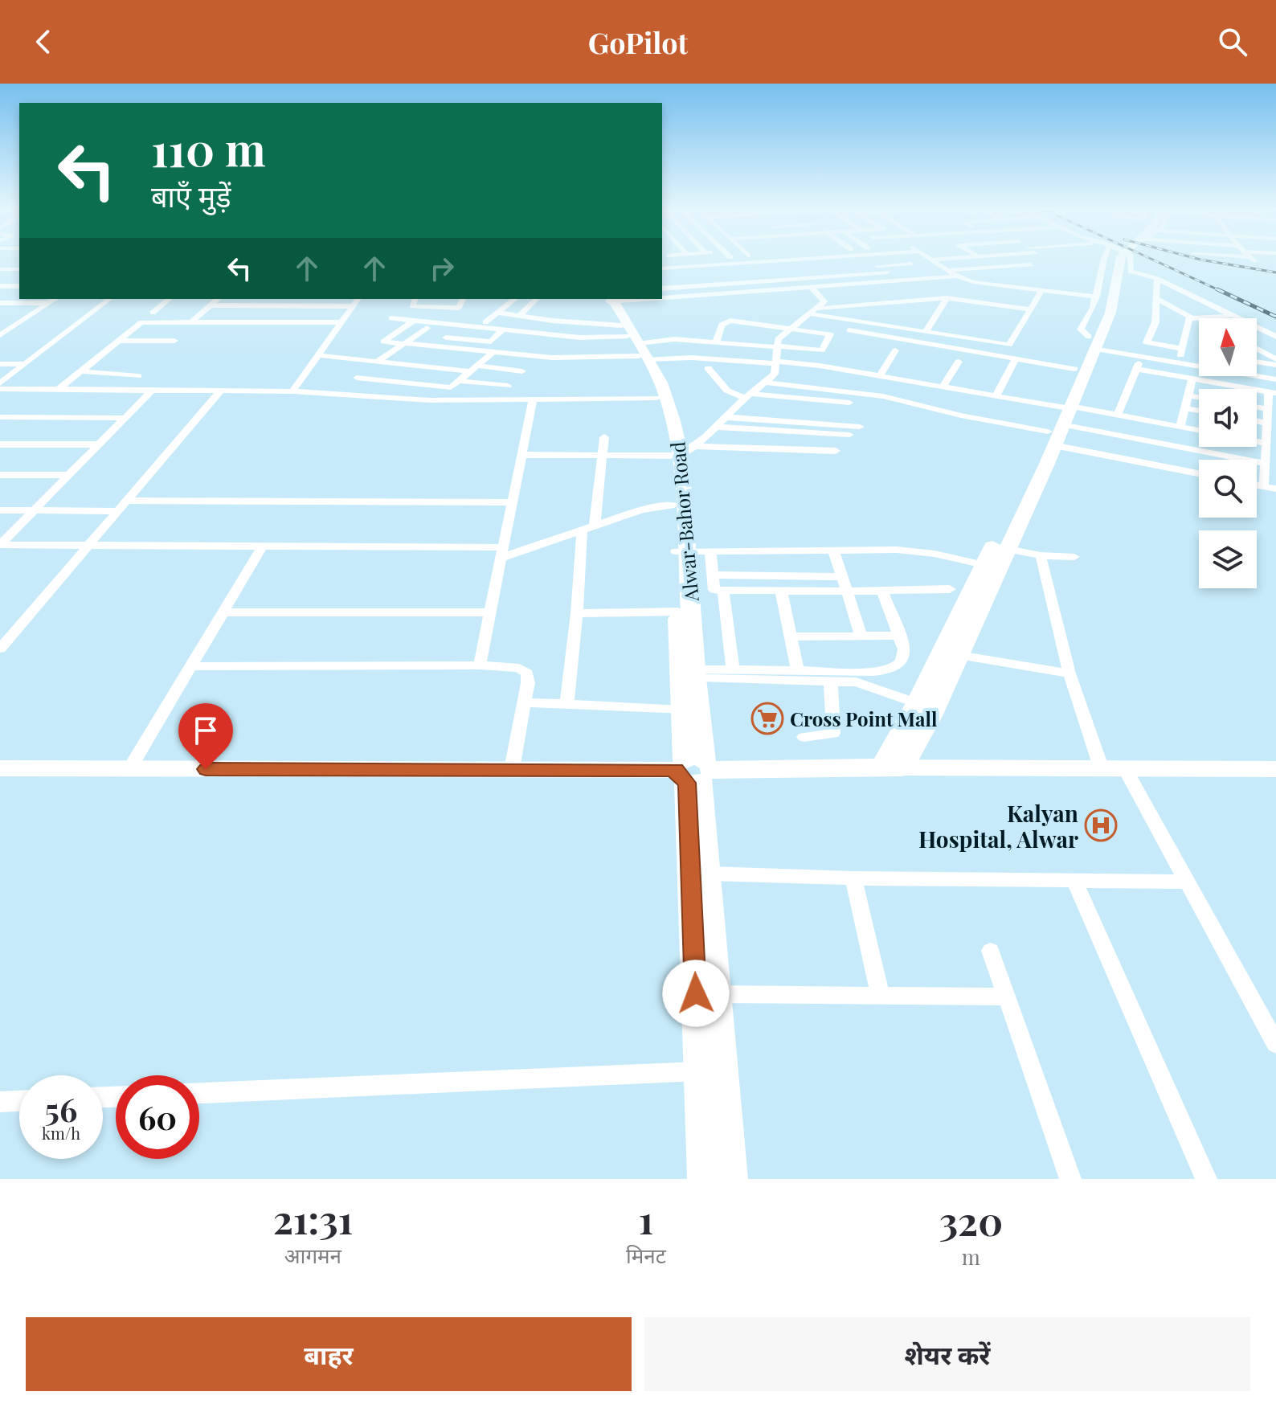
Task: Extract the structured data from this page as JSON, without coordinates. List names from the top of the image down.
{
  "streets": {
    "main road": ["Alwar-Bahor Road"]
  },
  "places": {
    "supermarket": ["Cross Point Mall"],
    "hospital": ["Kalyan Hospital, Alwar"]
  },
  "north": "top",
  "page": {
    "header": "GoPilot",
    "turn": ["110 m", "बाएँ मुड़ें"],
    "speed": "56 km/h",
    "limit": "60",
    "eta": [
      "21:31",
      "आगमन",
      "1",
      "मिनट",
      "320",
      "m"
    ],
    "buttons": ["बाहर", "शेयर करें"]
  }
}
